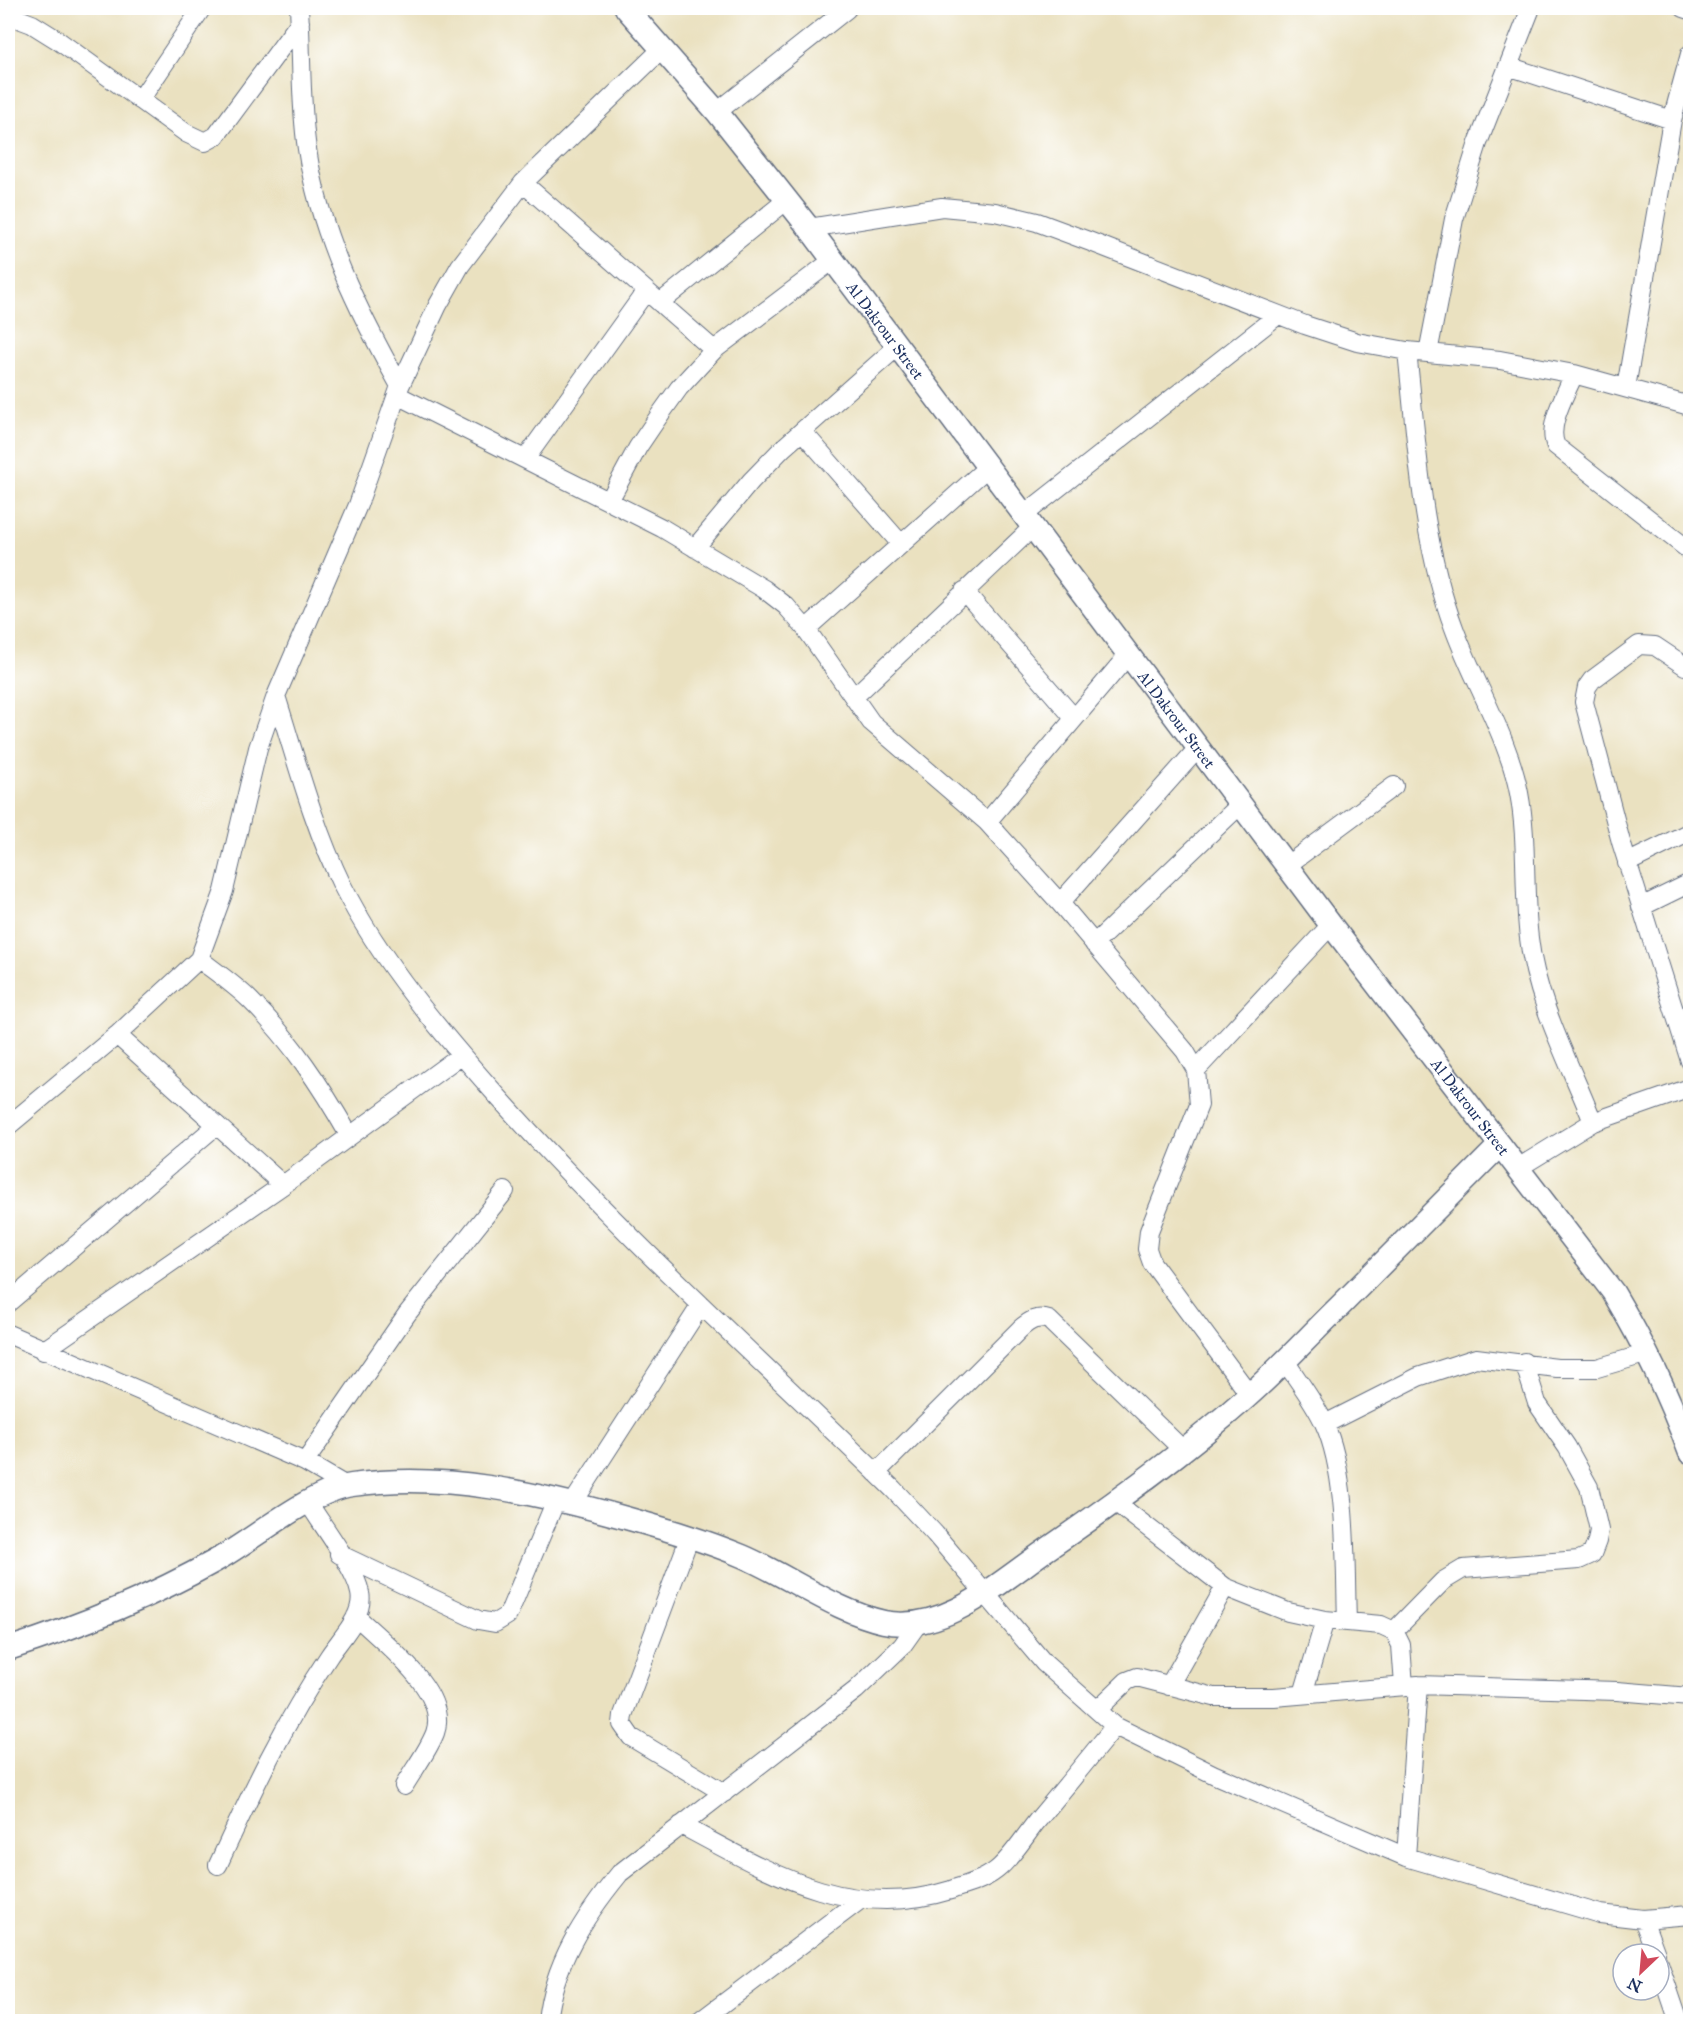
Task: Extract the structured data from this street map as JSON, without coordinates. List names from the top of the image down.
{
  "streets": {
    "street": ["Al Dakrour Street"]
  },
  "north": "bottom left"
}
